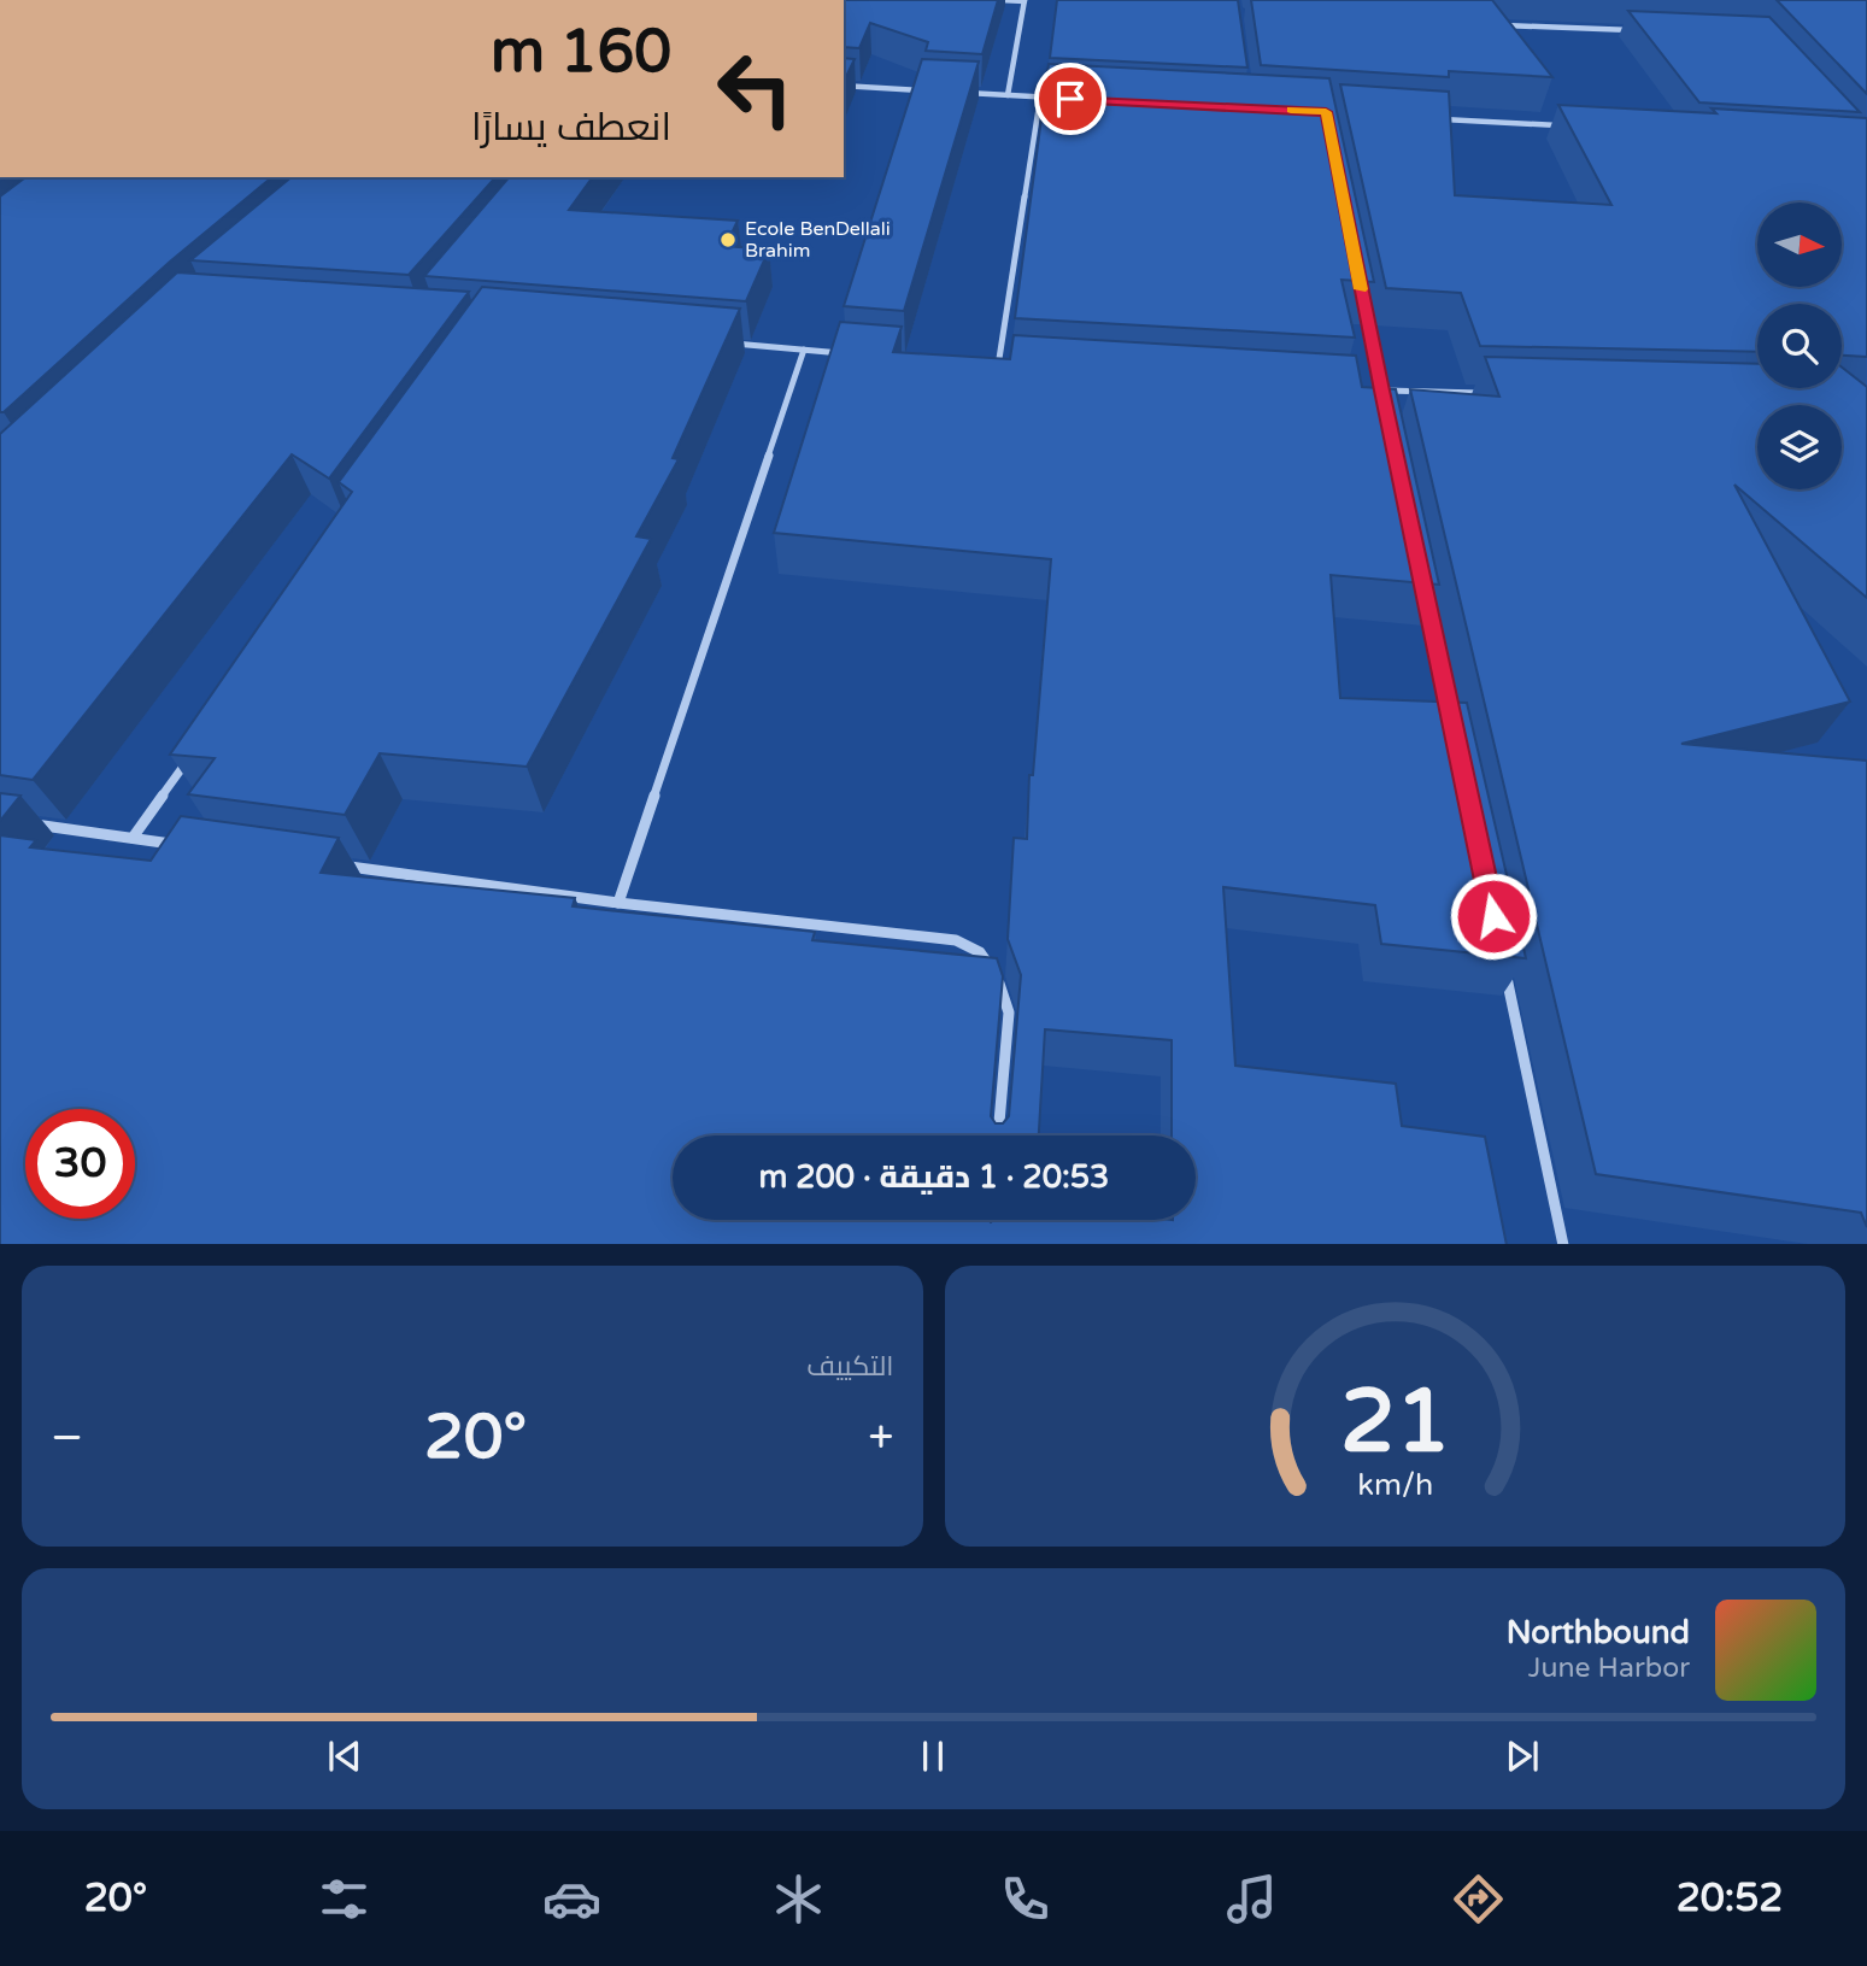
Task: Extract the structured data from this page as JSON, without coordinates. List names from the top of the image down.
{
  "places": ["Ecole BenDellali Brahim"],
  "north": "right",
  "page": {
    "turn": ["160 m", "انعطف يسارًا"],
    "limit": "30",
    "trip": "20:53 · 1 دقيقة · 200 m",
    "tile": "التكييف",
    "heat": ["−", "20°", "+"],
    "song": ["Northbound", "June Harbor"],
    "tabs": ["20:52", "20°"],
    "gauge": ["21", "km/h"]
  }
}
